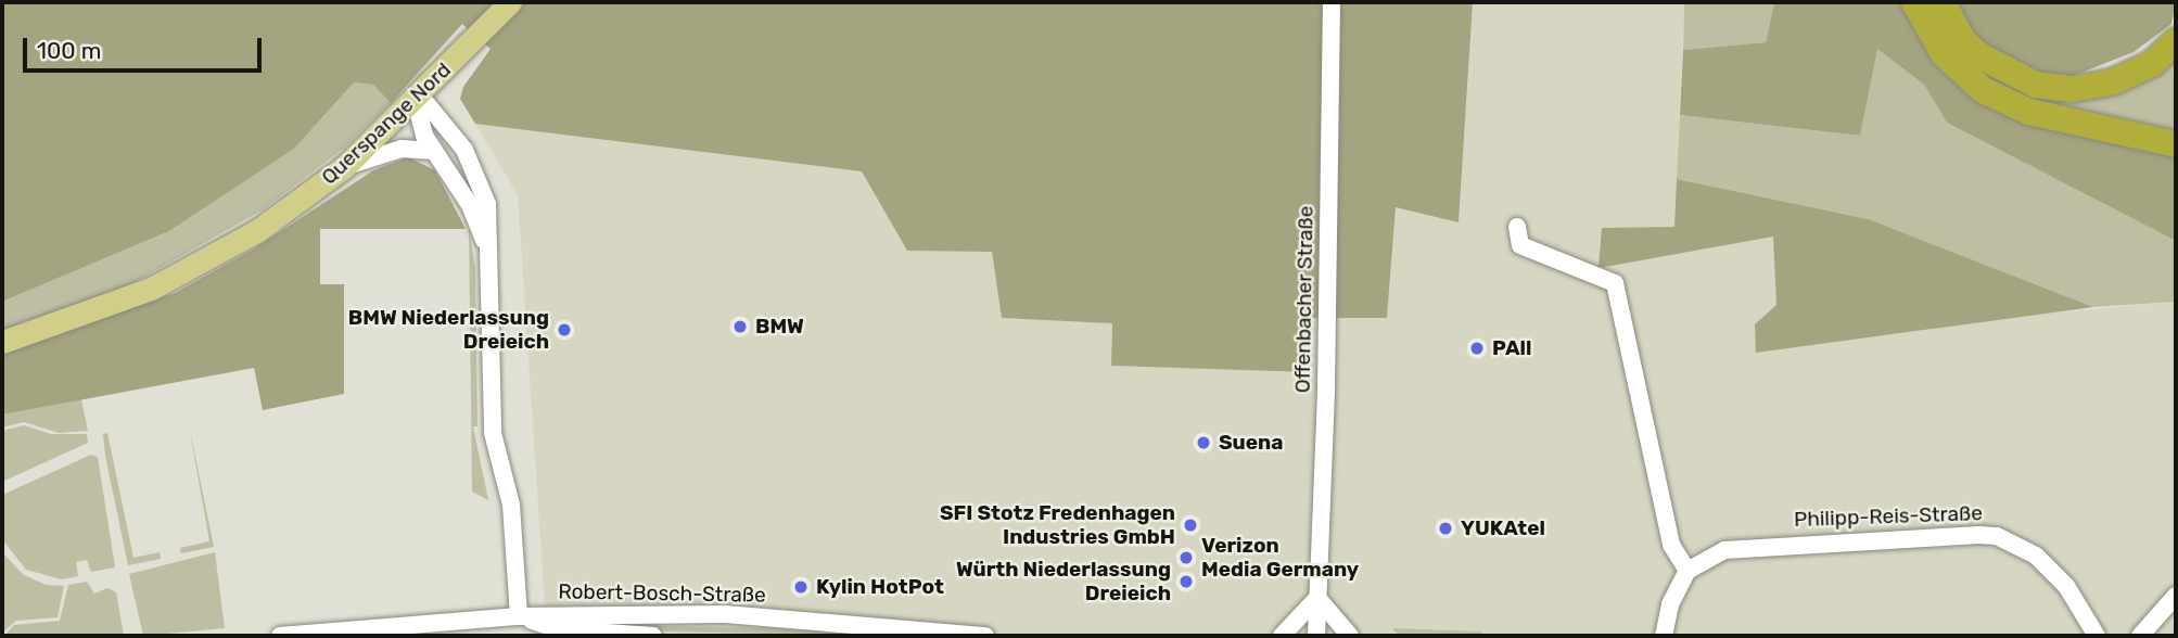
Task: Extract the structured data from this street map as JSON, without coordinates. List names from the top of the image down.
{
  "streets": {
    "main road": ["Querspange Nord"],
    "street": ["Offenbacher Straße", "Philipp-Reis-Straße", "Robert-Bosch-Straße"]
  },
  "places": [
    "BMW",
    "BMW Niederlassung Dreieich",
    "PAll",
    "Suena",
    "SFI Stotz Fredenhagen Industries GmbH",
    "YUKAtel",
    "Verizon Media Germany",
    "Würth Niederlassung Dreieich",
    "Kylin HotPot"
  ],
  "scale_bar": "100 m"
}
